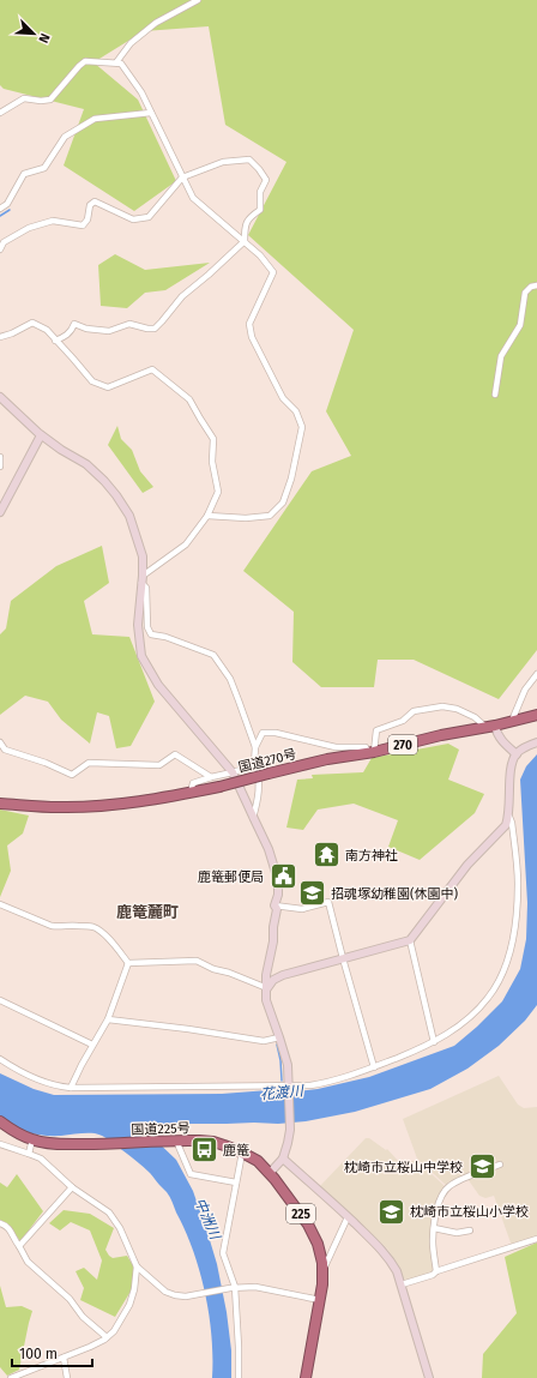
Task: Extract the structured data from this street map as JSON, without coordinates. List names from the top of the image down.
{
  "streets": {
    "highway": [
      "270",
      "国道270号",
      "国道225号",
      "225"
    ]
  },
  "districts": ["鹿篭麓町"],
  "water": ["花渡川", "中洲川"],
  "places": {
    "temple": ["南方神社"],
    "public building": ["鹿篭郵便局"],
    "school or university": ["招魂塚幼稚園(休園中)", "枕崎市立桜山中学校", "枕崎市立桜山小学校"],
    "bus stop": ["鹿篭"]
  },
  "scale_bar": "100 m",
  "north": "bottom right"
}
